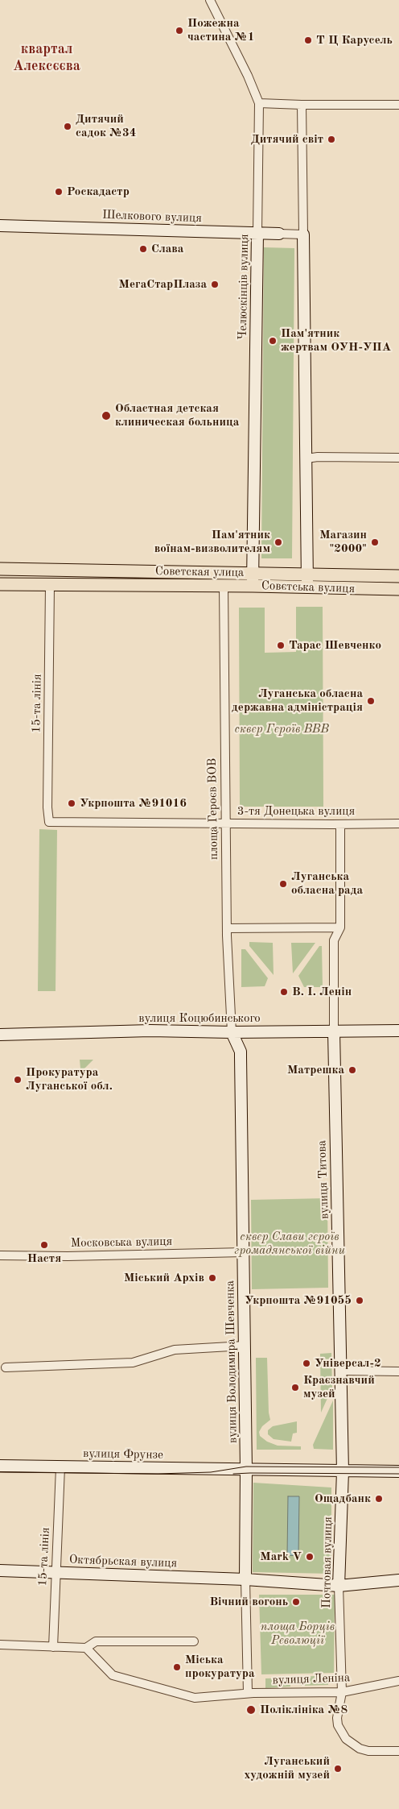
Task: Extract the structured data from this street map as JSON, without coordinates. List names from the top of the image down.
{
  "streets": {
    "main road": ["Советская улица", "Совєтська вулиця"],
    "street": [
      "Шелкового вулиця",
      "Челюскінців вулиця",
      "15-та лінія",
      "площа Героєв ВОВ",
      "3-тя Донецька вулиця",
      "вулиця Коцюбинського",
      "вулиця Титова",
      "Московська вулиця",
      "вулиця Володимира Шевченка",
      "вулиця Фрунзе",
      "Октябрьская вулиця",
      "Почтовая вулиця",
      "вулиця Леніна"
    ]
  },
  "crossings": [
    ["Шелкового вулиця", "Челюскінців вулиця"],
    ["Челюскінців вулиця", "Советская улица"],
    ["Челюскінців вулиця", "Совєтська вулиця"],
    ["Советская улица", "Совєтська вулиця"],
    ["Совєтська вулиця", "15-та лінія"],
    ["Совєтська вулиця", "площа Героєв ВОВ"],
    ["15-та лінія", "3-тя Донецька вулиця"],
    ["15-та лінія", "вулиця Фрунзе"],
    ["15-та лінія", "Октябрьская вулиця"],
    ["площа Героєв ВОВ", "3-тя Донецька вулиця"],
    ["площа Героєв ВОВ", "вулиця Коцюбинського"],
    ["площа Героєв ВОВ", "вулиця Володимира Шевченка"],
    ["вулиця Коцюбинського", "вулиця Титова"],
    ["вулиця Коцюбинського", "вулиця Володимира Шевченка"],
    ["вулиця Титова", "вулиця Фрунзе"],
    ["вулиця Титова", "Почтовая вулиця"],
    ["Московська вулиця", "вулиця Володимира Шевченка"],
    ["вулиця Володимира Шевченка", "вулиця Фрунзе"],
    ["вулиця Володимира Шевченка", "Октябрьская вулиця"],
    ["вулиця Володимира Шевченка", "вулиця Леніна"],
    ["вулиця Фрунзе", "Почтовая вулиця"],
    ["Октябрьская вулиця", "Почтовая вулиця"],
    ["Почтовая вулиця", "вулиця Леніна"]
  ],
  "districts": ["квартал Алексєєва"],
  "parks": ["сквер Героїв ВВВ", "сквер Слави героїв громадянської війни", "площа Борців Революції"],
  "places": [
    "Пожежна частина №1",
    "Т Ц Карусель",
    "Дитячий садок №34",
    "Дитячий світ",
    "Роскадастр",
    "Слава",
    "МегаСтарПлаза",
    "Пам'ятник жертвам ОУН-УПА",
    "Областная детская клиническая больница",
    "Пам'ятник воїнам-визволителям",
    "Магазин \"2000\"",
    "Тарас Шевченко",
    "Луганська обласна державна адміністрація",
    "Укрпошта №91016",
    "Луганська обласна рада",
    "В. І. Ленін",
    "Матрешка",
    "Прокуратура Луганської обл.",
    "Настя",
    "Міський Архів",
    "Укрпошта №91055",
    "Універсал-2",
    "Краєзнавчий музей",
    "Ощадбанк",
    "Mark V",
    "Вічний вогонь",
    "Міська прокуратура",
    "Поліклініка №8",
    "Луганський художній музей"
  ]
}
